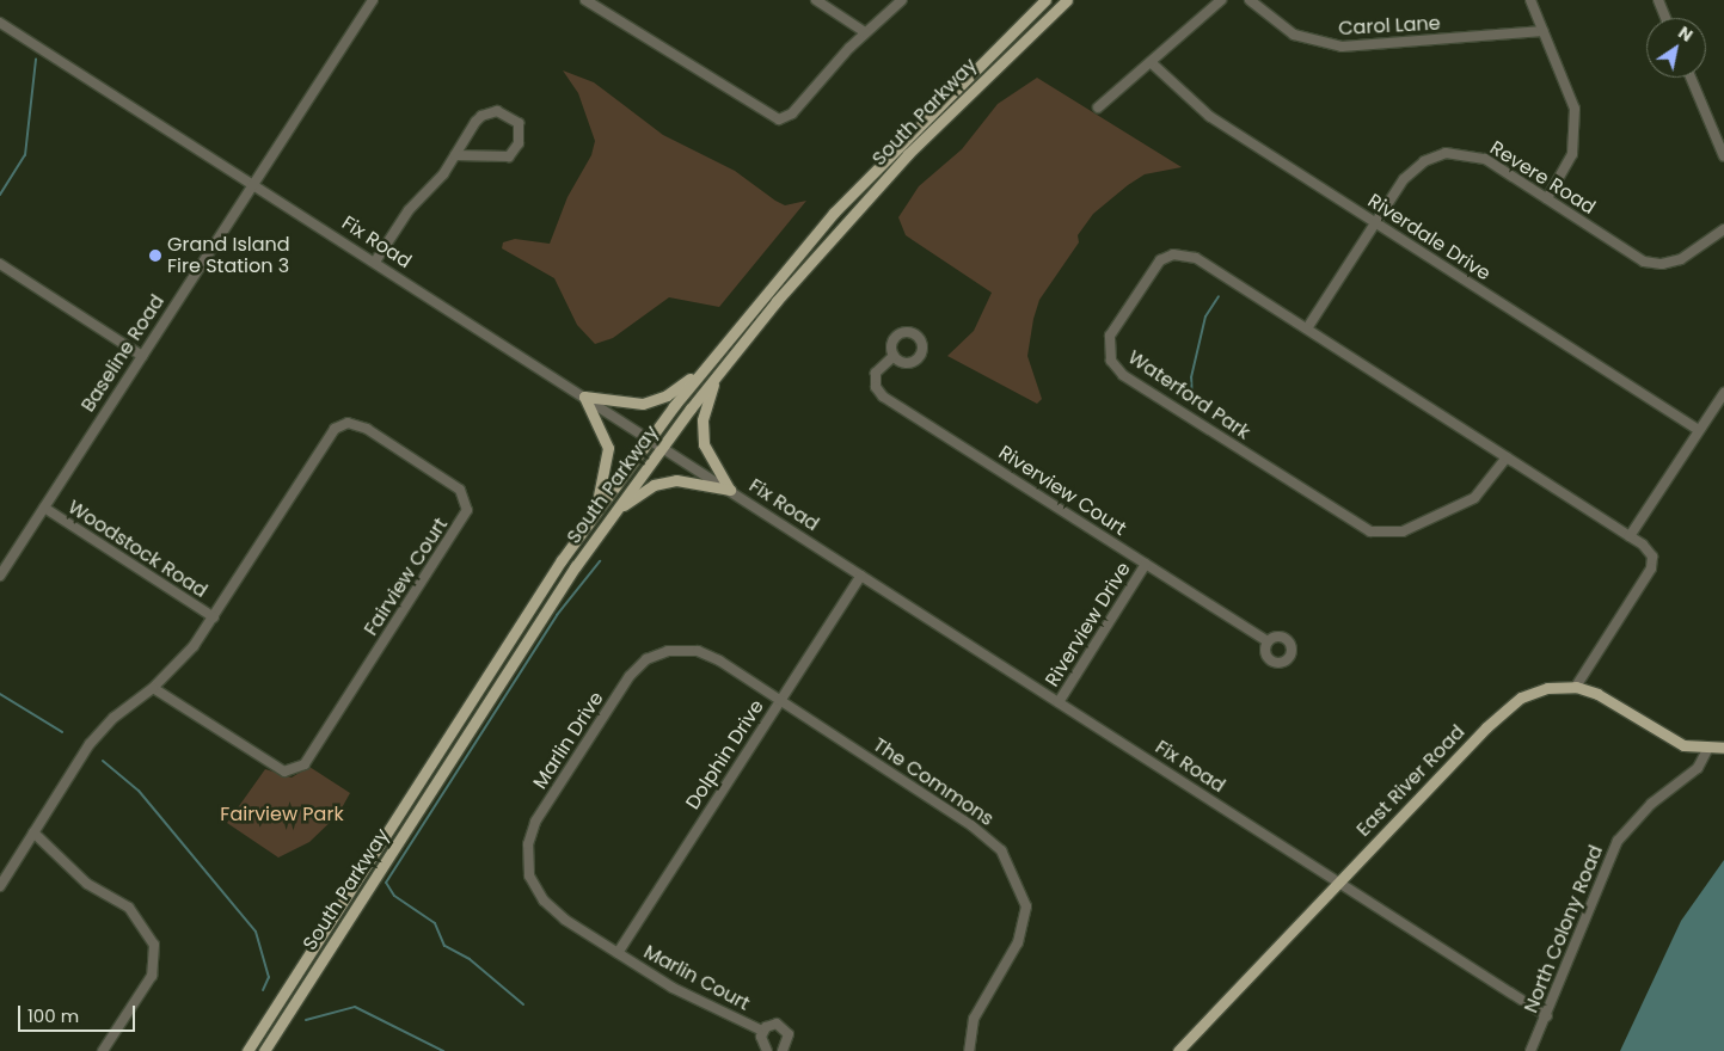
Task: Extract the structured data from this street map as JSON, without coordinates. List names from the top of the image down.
{
  "streets": {
    "main road": ["South Parkway", "East River Road"],
    "street": [
      "Carol Lane",
      "Revere Road",
      "Riverdale Drive",
      "Fix Road",
      "Baseline Road",
      "Waterford Park",
      "Riverview Court",
      "Woodstock Road",
      "Fairview Court",
      "Riverview Drive",
      "Marlin Drive",
      "Dolphin Drive",
      "The Commons",
      "North Colony Road",
      "Marlin Court"
    ]
  },
  "crossings": [
    ["South Parkway", "Fix Road"],
    ["Revere Road", "Riverdale Drive"],
    ["Revere Road", "Waterford Park"],
    ["Fix Road", "Baseline Road"],
    ["Fix Road", "Riverview Drive"],
    ["Fix Road", "Dolphin Drive"],
    ["Fix Road", "East River Road"],
    ["Fix Road", "North Colony Road"],
    ["Baseline Road", "Woodstock Road"],
    ["Waterford Park", "East River Road"],
    ["Riverview Court", "Riverview Drive"],
    ["Woodstock Road", "Fairview Court"],
    ["Marlin Drive", "Dolphin Drive"],
    ["Marlin Drive", "The Commons"],
    ["Marlin Drive", "Marlin Court"],
    ["Dolphin Drive", "The Commons"],
    ["Dolphin Drive", "Marlin Court"],
    ["East River Road", "North Colony Road"]
  ],
  "parks": ["Fairview Park"],
  "places": ["Grand Island Fire Station 3"],
  "scale_bar": "100 m",
  "north": "top right"
}
